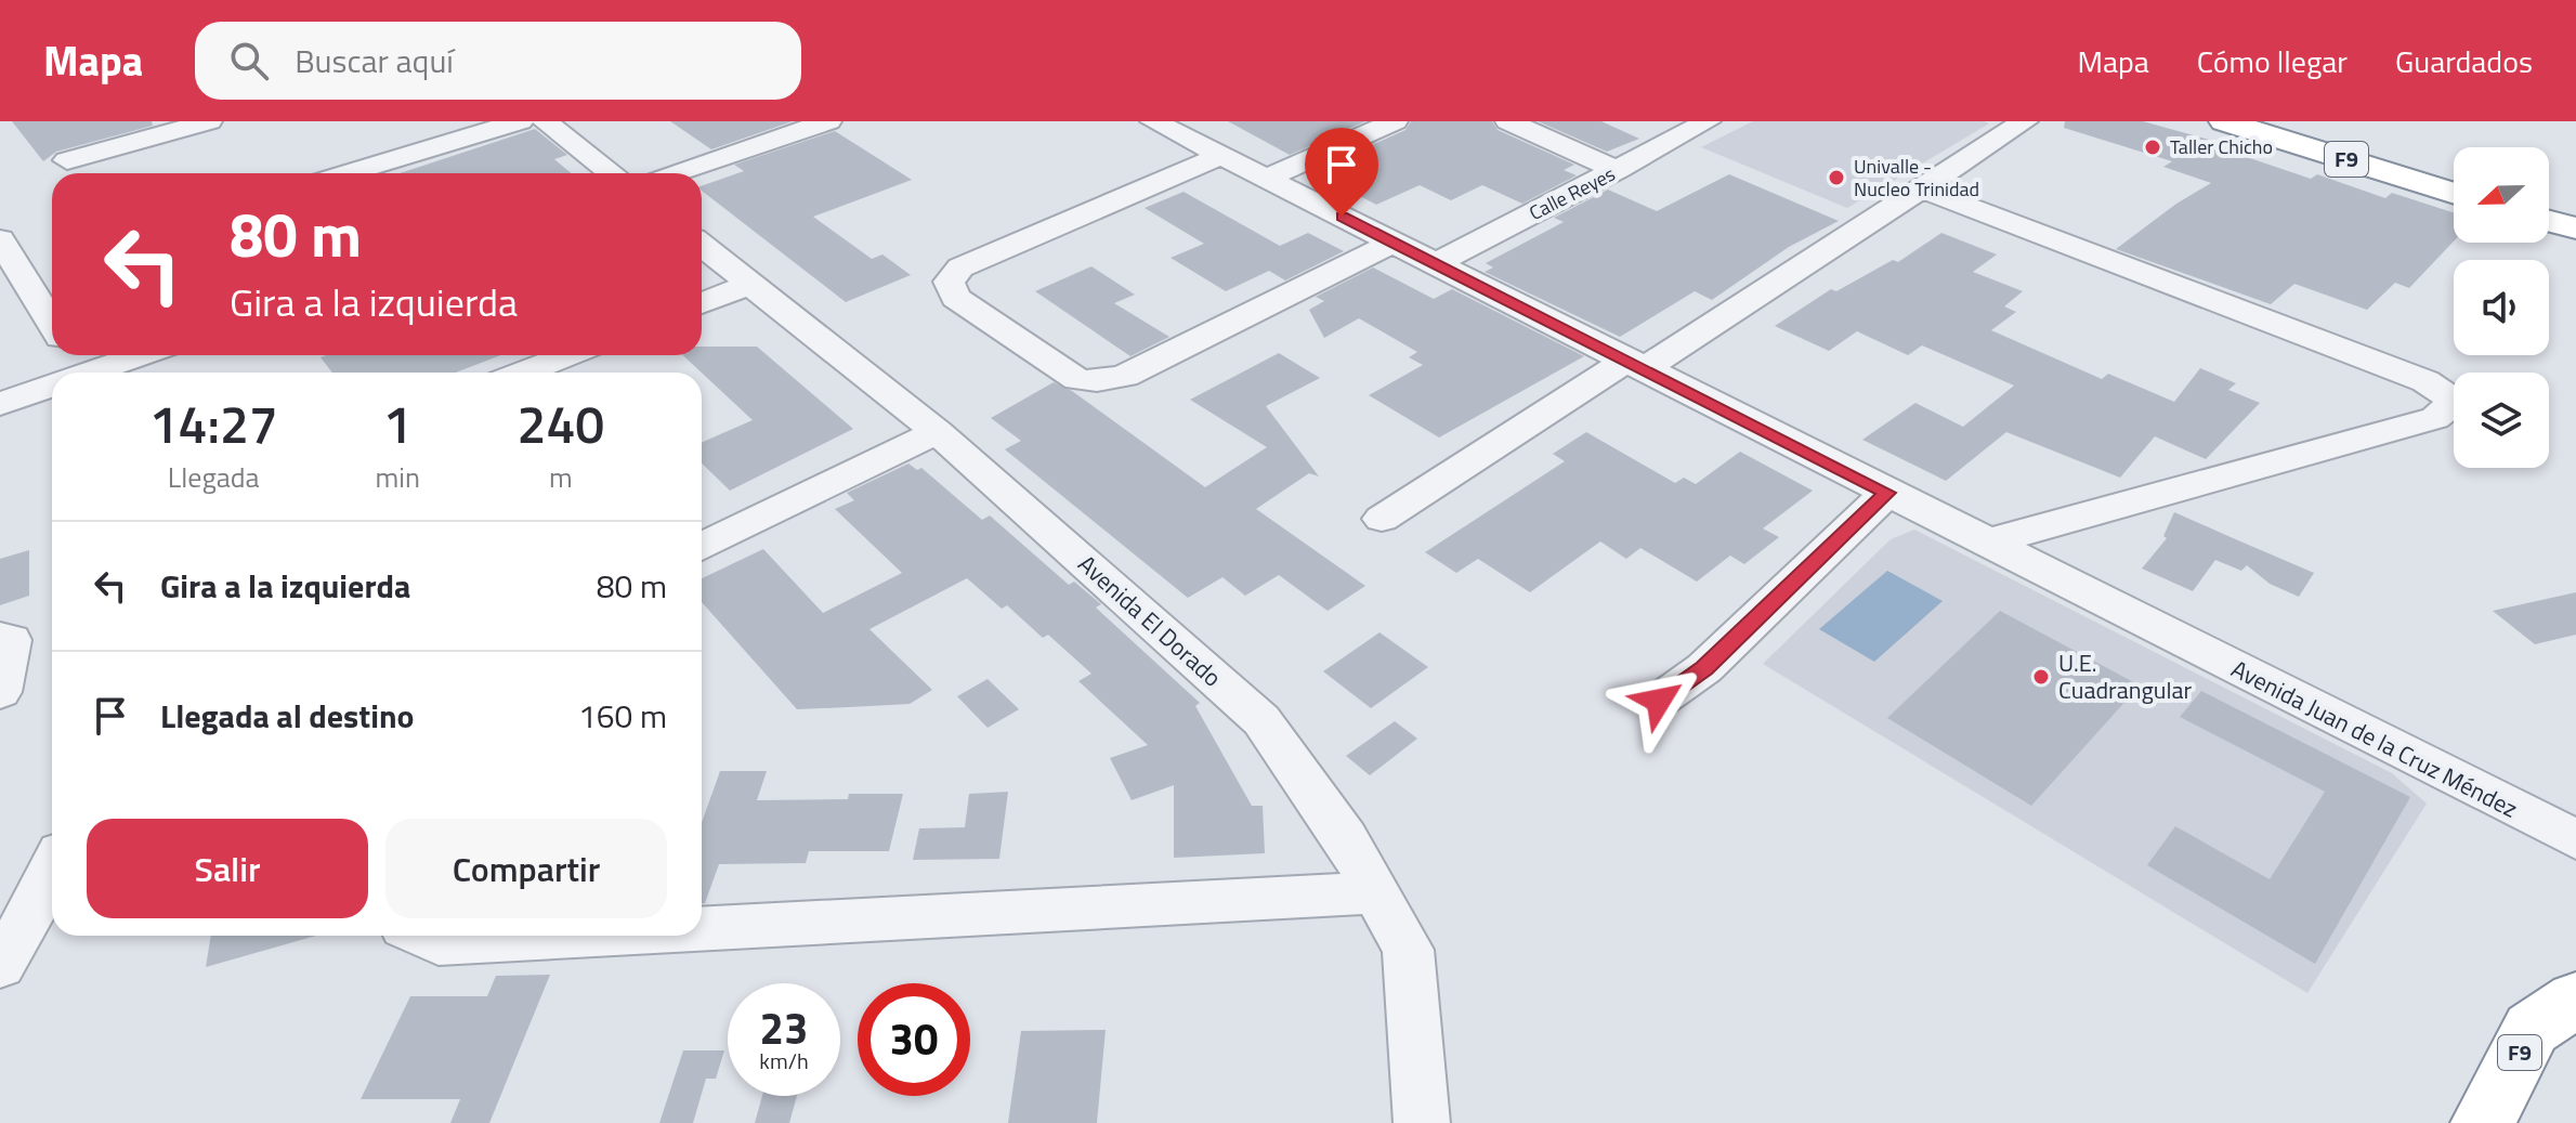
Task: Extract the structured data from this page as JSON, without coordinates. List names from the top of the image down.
{
  "streets": {
    "highway": ["F9"],
    "street": ["Calle Reyes", "Avenida El Dorado", "Avenida Juan de la Cruz Méndez"]
  },
  "crossings": [
    ["Calle Reyes", "Avenida Juan de la Cruz Méndez"]
  ],
  "places": ["Taller Chicho", "Univalle - Nucleo Trinidad", "U.E. Cuadrangular"],
  "north": "left",
  "page": {
    "header": "Mapa",
    "search": "Buscar aquí",
    "nav": ["Mapa", "Cómo llegar", "Guardados"],
    "turn": ["80 m", "Gira a la izquierda"],
    "eta": [
      "14:27",
      "Llegada",
      "1",
      "min",
      "240",
      "m"
    ],
    "list": [
      {
        "name": "Gira a la izquierda",
        "value": "80 m"
      },
      {
        "name": "Llegada al destino",
        "value": "160 m"
      }
    ],
    "buttons": ["Salir", "Compartir"],
    "speed": "23 km/h",
    "limit": "30"
  }
}
